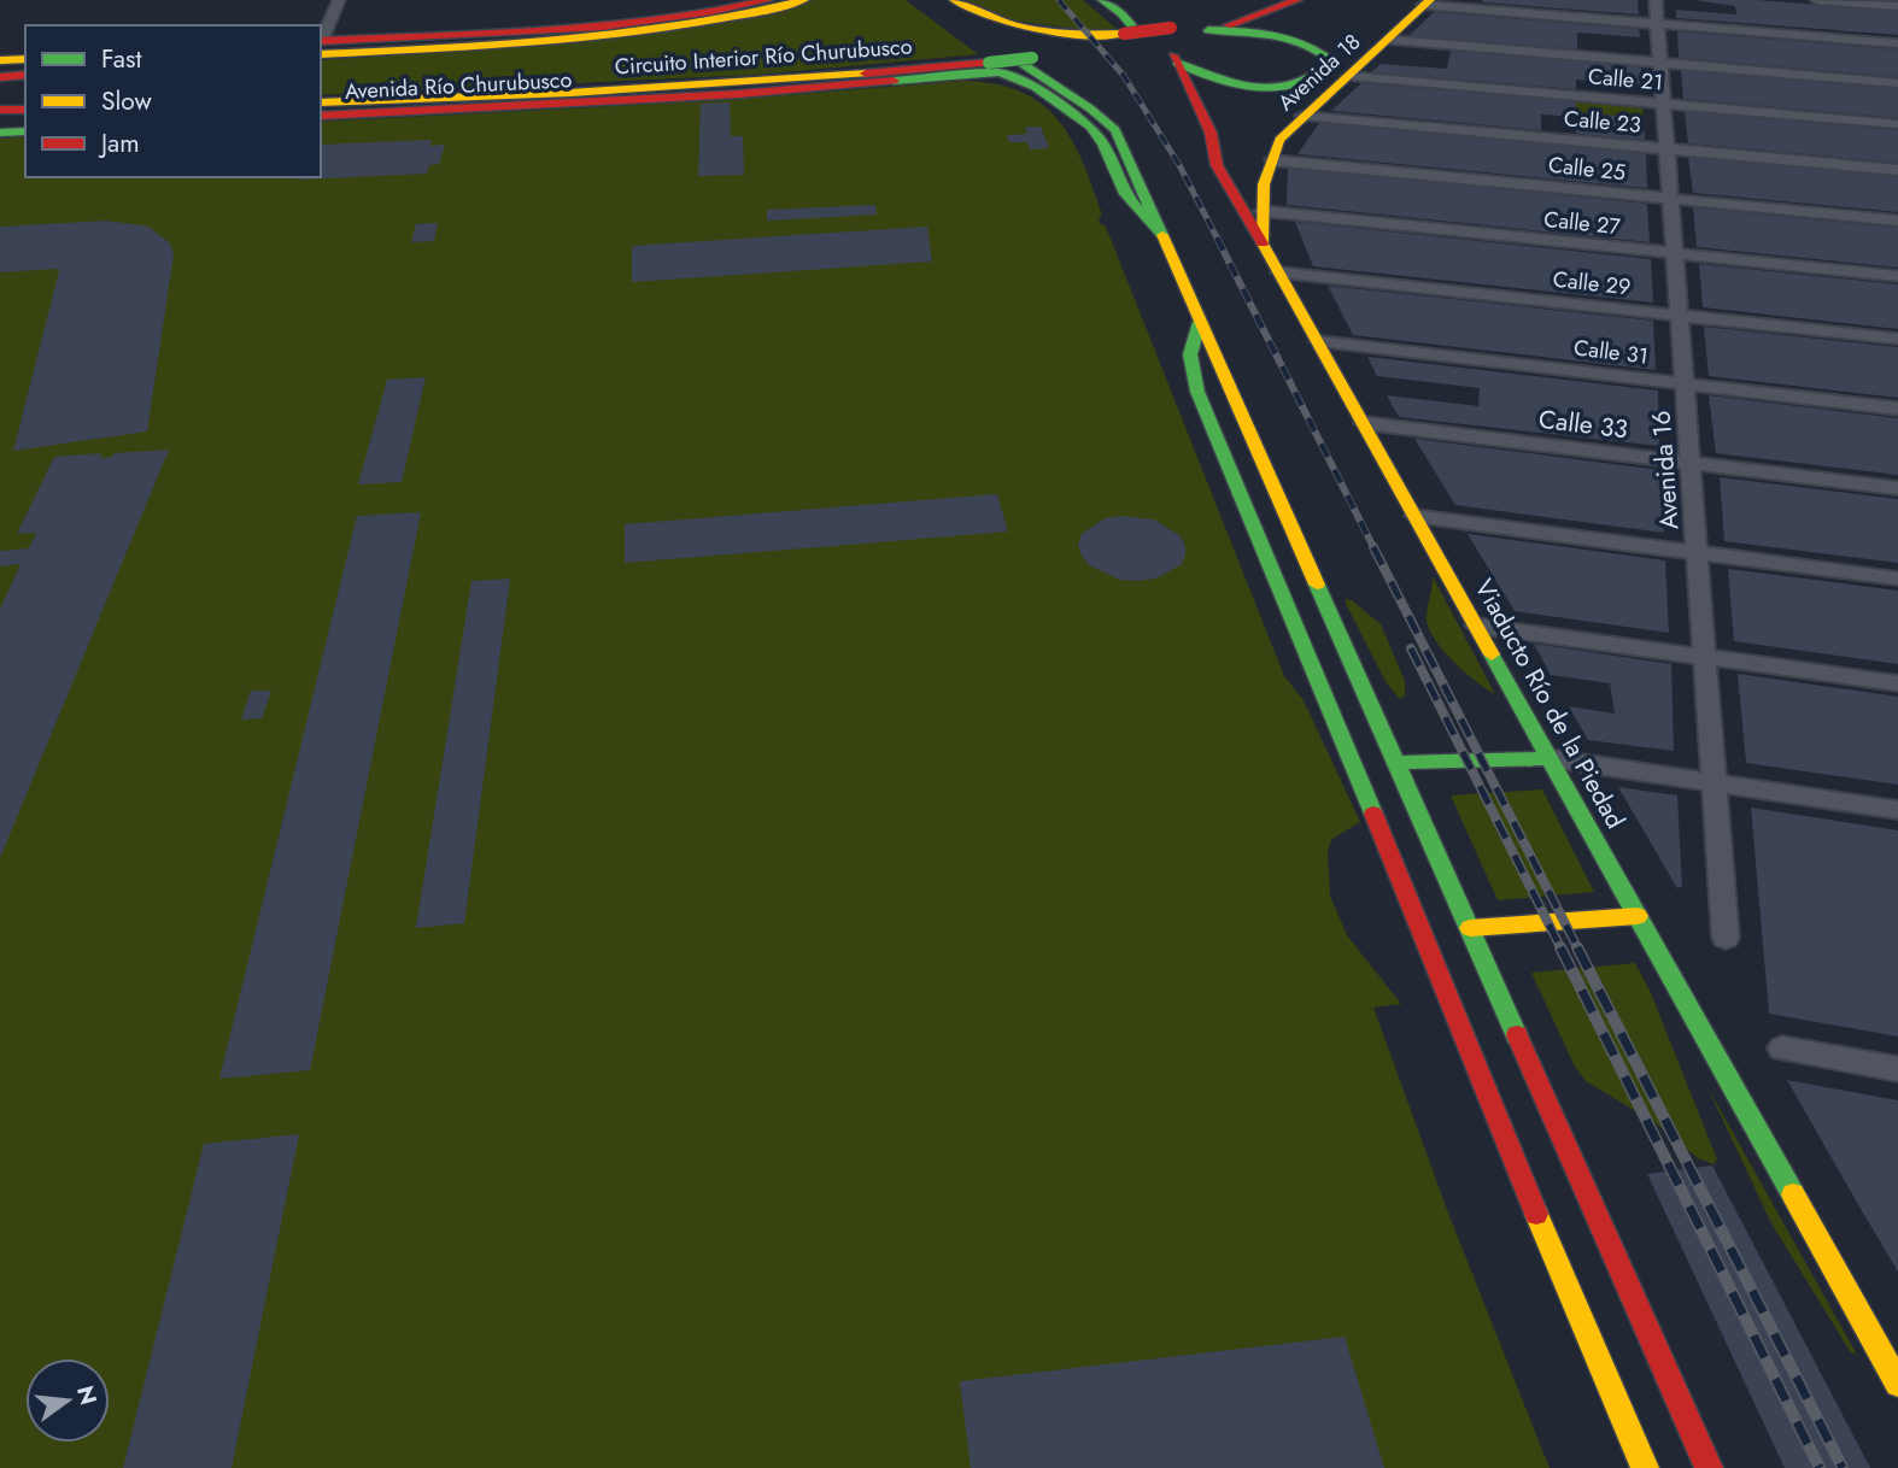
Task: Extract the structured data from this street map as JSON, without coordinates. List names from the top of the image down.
{
  "streets": {
    "main road": [
      "Circuito Interior Río Churubusco",
      "Avenida 18",
      "Avenida Río Churubusco",
      "Viaducto Río de la Piedad"
    ],
    "street": [
      "Calle 21",
      "Calle 23",
      "Calle 25",
      "Calle 27",
      "Calle 29",
      "Calle 31",
      "Calle 33",
      "Avenida 16"
    ]
  },
  "crossings": [
    ["Circuito Interior Río Churubusco", "Avenida Río Churubusco"],
    ["Avenida 18", "Calle 21"],
    ["Avenida 18", "Calle 23"],
    ["Avenida 18", "Calle 25"],
    ["Avenida 18", "Calle 27"],
    ["Avenida 18", "Viaducto Río de la Piedad"],
    ["Calle 21", "Avenida 16"],
    ["Calle 23", "Avenida 16"],
    ["Calle 25", "Avenida 16"],
    ["Calle 27", "Avenida 16"],
    ["Calle 29", "Avenida 16"],
    ["Calle 29", "Viaducto Río de la Piedad"],
    ["Calle 31", "Avenida 16"],
    ["Calle 31", "Viaducto Río de la Piedad"],
    ["Calle 33", "Avenida 16"],
    ["Calle 33", "Viaducto Río de la Piedad"]
  ],
  "legend": ["Fast", "Slow", "Jam"],
  "north": "right"
}
